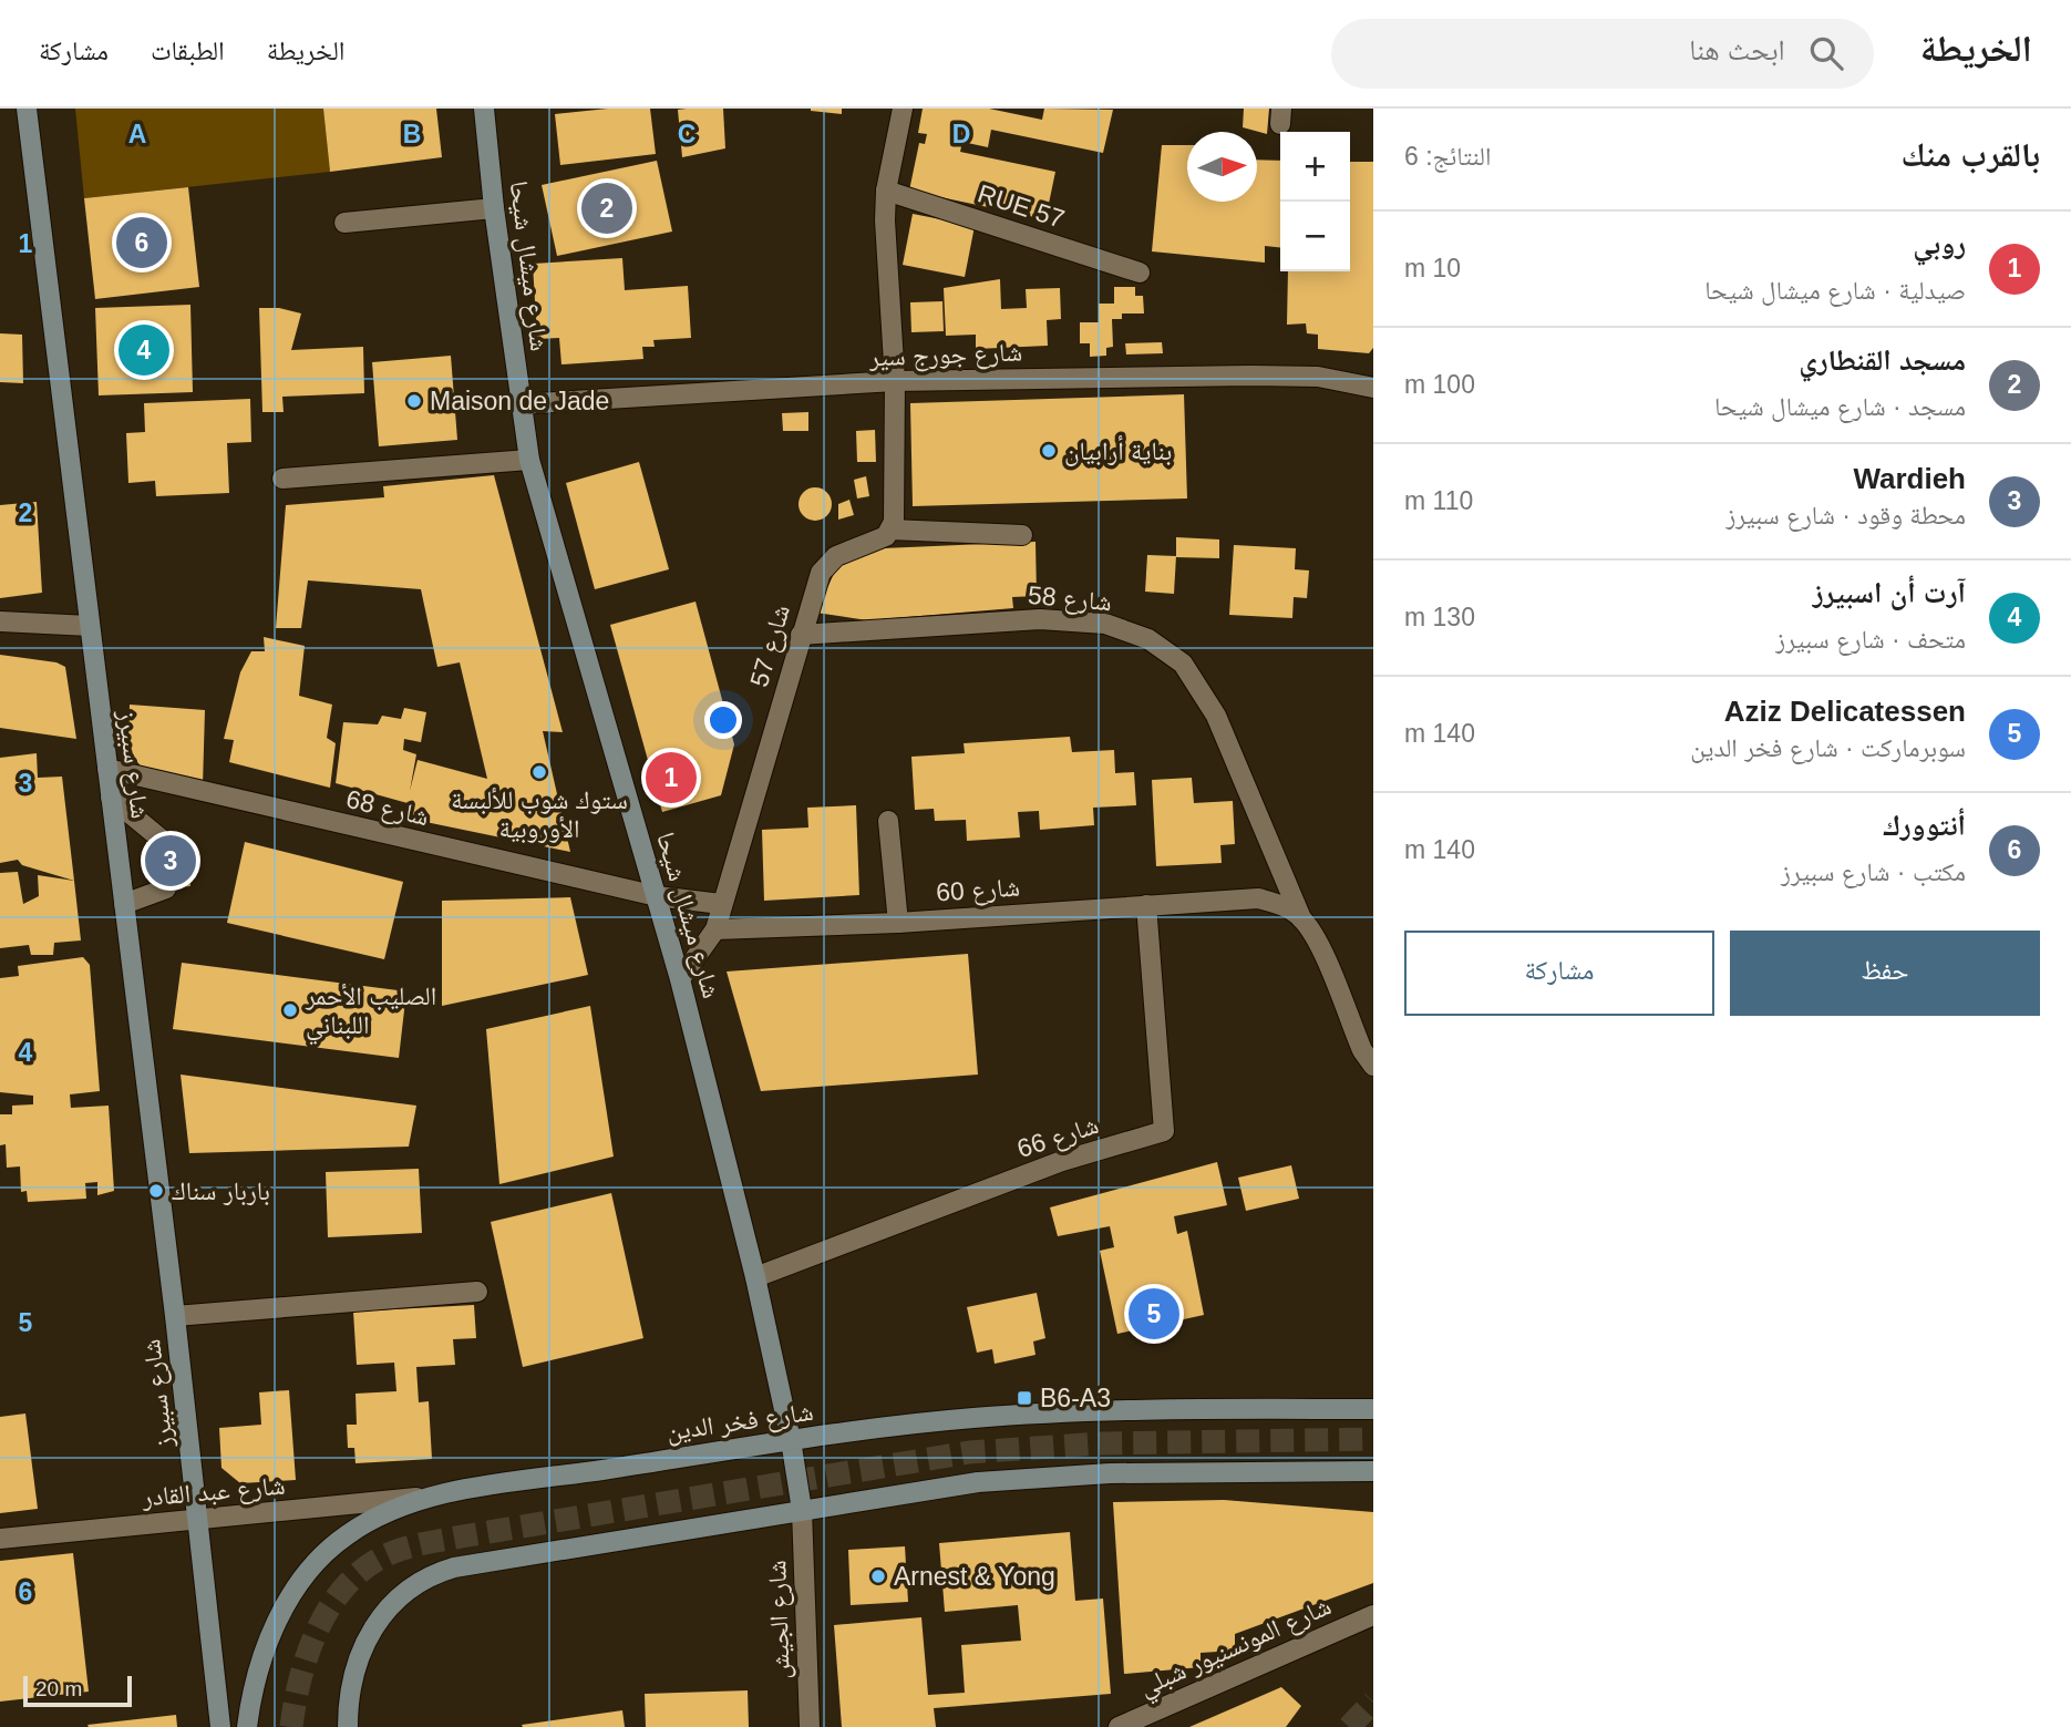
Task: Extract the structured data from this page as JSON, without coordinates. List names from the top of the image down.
{
  "streets": {
    "main road": ["شارع ميشال شيحا", "شارع سبيرز", "شارع فخر الدين"],
    "street": [
      "RUE 57",
      "شارع جورج سير",
      "شارع 58",
      "شارع 57",
      "شارع 68",
      "شارع 60",
      "شارع 66",
      "شارع عبد القادر",
      "شارع الجيش",
      "شارع المونسنيور شبلي"
    ]
  },
  "crossings": [
    ["شارع ميشال شيحا", "شارع جورج سير"],
    ["شارع ميشال شيحا", "شارع 68"],
    ["شارع ميشال شيحا", "شارع 66"],
    ["شارع ميشال شيحا", "شارع فخر الدين"],
    ["شارع ميشال شيحا", "شارع الجيش"],
    ["شارع 58", "شارع 57"],
    ["شارع 58", "شارع 60"],
    ["شارع 57", "شارع 60"],
    ["شارع سبيرز", "شارع 68"],
    ["شارع سبيرز", "شارع عبد القادر"],
    ["شارع 60", "شارع 66"],
    ["شارع فخر الدين", "شارع عبد القادر"]
  ],
  "places": {
    "other": [
      "Maison de Jade",
      "بناية أرابيان",
      "ستوك شوب للألبسة الأوروبية",
      "الصليب الأحمر اللبناني",
      "باربار سناك",
      "Arnest & Yong"
    ],
    "transit": ["B6-A3"]
  },
  "scale_bar": "20 m",
  "north": "right",
  "page": {
    "header": "الخريطة",
    "search": "ابحث هنا",
    "nav": ["الخريطة", "الطبقات", "مشاركة"],
    "heading": ["بالقرب منك", "النتائج: 6"],
    "map_buttons": ["+", "−"],
    "pins": [
      "2",
      "6",
      "4",
      "1",
      "3",
      "5"
    ],
    "list": [
      {
        "mark": "1",
        "name": "روبي",
        "note": "صيدلية · شارع ميشال شيحا",
        "value": "10 m"
      },
      {
        "mark": "2",
        "name": "مسجد القنطاري",
        "note": "مسجد · شارع ميشال شيحا",
        "value": "100 m"
      },
      {
        "mark": "3",
        "name": "Wardieh",
        "note": "محطة وقود · شارع سبيرز",
        "value": "110 m"
      },
      {
        "mark": "4",
        "name": "آرت أن اسبيرز",
        "note": "متحف · شارع سبيرز",
        "value": "130 m"
      },
      {
        "mark": "5",
        "name": "Aziz Delicatessen",
        "note": "سوبرماركت · شارع فخر الدين",
        "value": "140 m"
      },
      {
        "mark": "6",
        "name": "أنتوورك",
        "note": "مكتب · شارع سبيرز",
        "value": "140 m"
      }
    ],
    "buttons": ["حفظ", "مشاركة"],
    "scale": "20 m"
  },
  "grid": {
    "columns": [
      "A",
      "B",
      "C",
      "D"
    ],
    "rows": [
      "1",
      "2",
      "3",
      "4",
      "5",
      "6"
    ]
  }
}
